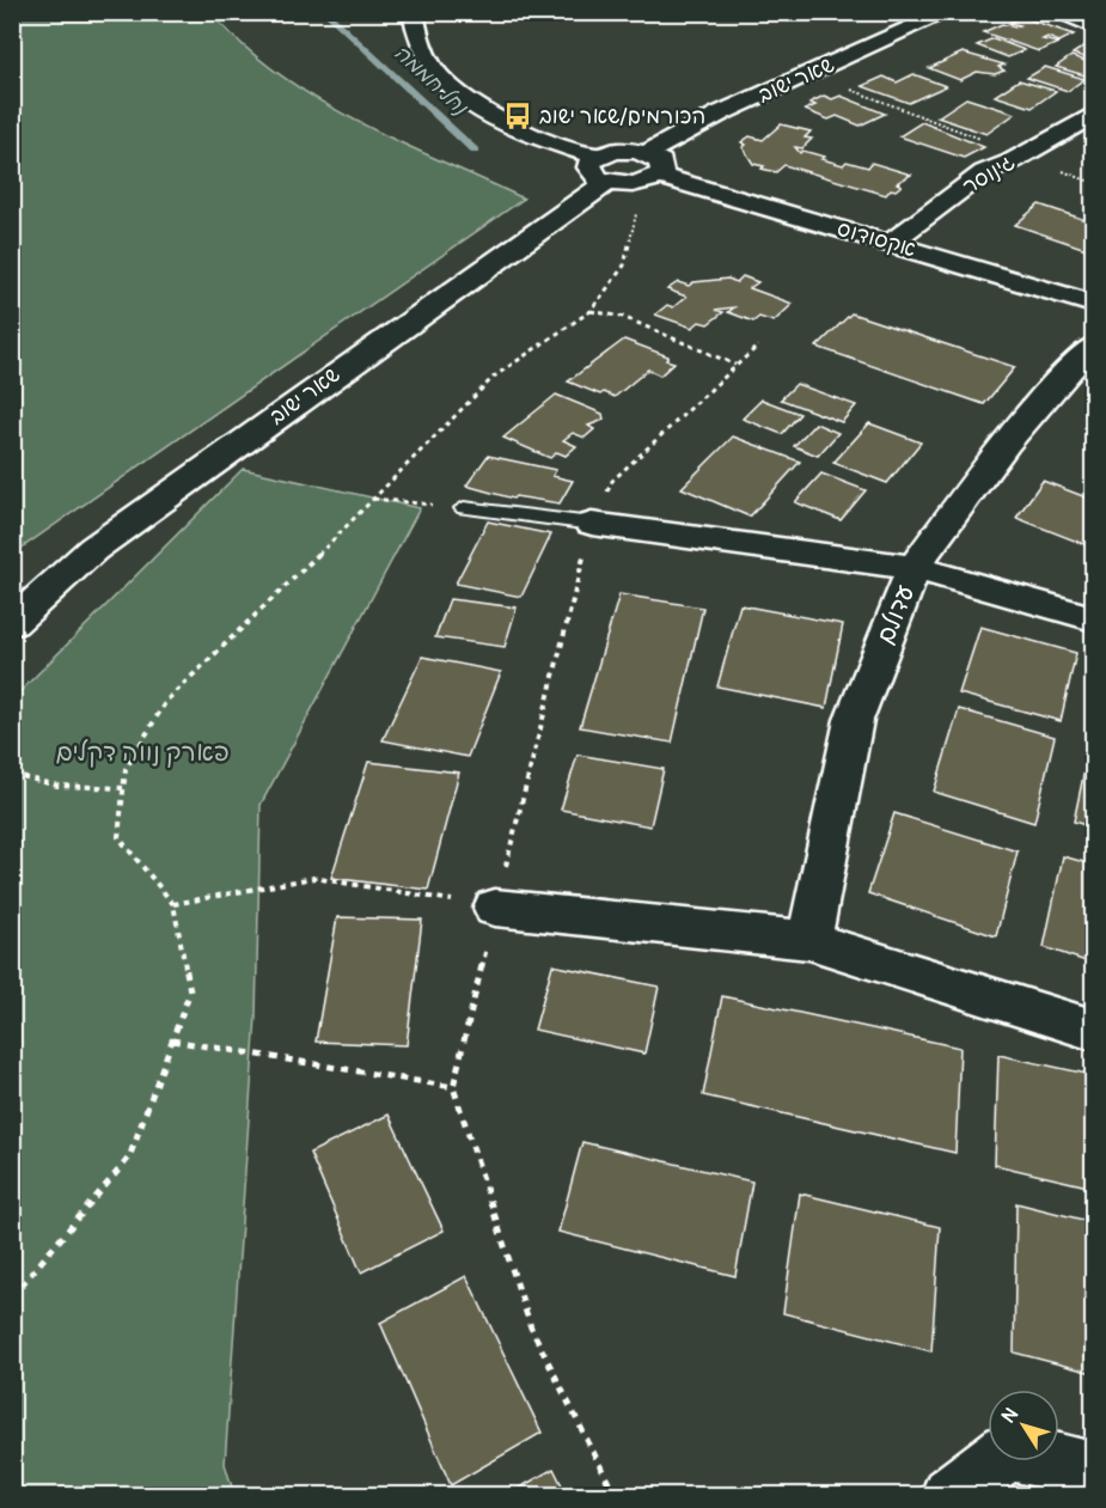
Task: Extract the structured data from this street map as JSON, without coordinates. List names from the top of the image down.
{
  "streets": {
    "street": [
      "שאר ישוב",
      "גינוסר",
      "אקסודוס",
      "עדולם"
    ]
  },
  "crossings": [
    ["שאר ישוב", "אקסודוס"],
    ["גינוסר", "אקסודוס"]
  ],
  "water": ["נחל חממה"],
  "parks": ["פארק נווה דקלים"],
  "places": {
    "bus stop": ["הכורמים/שאר ישוב"]
  },
  "north": "top left"
}
